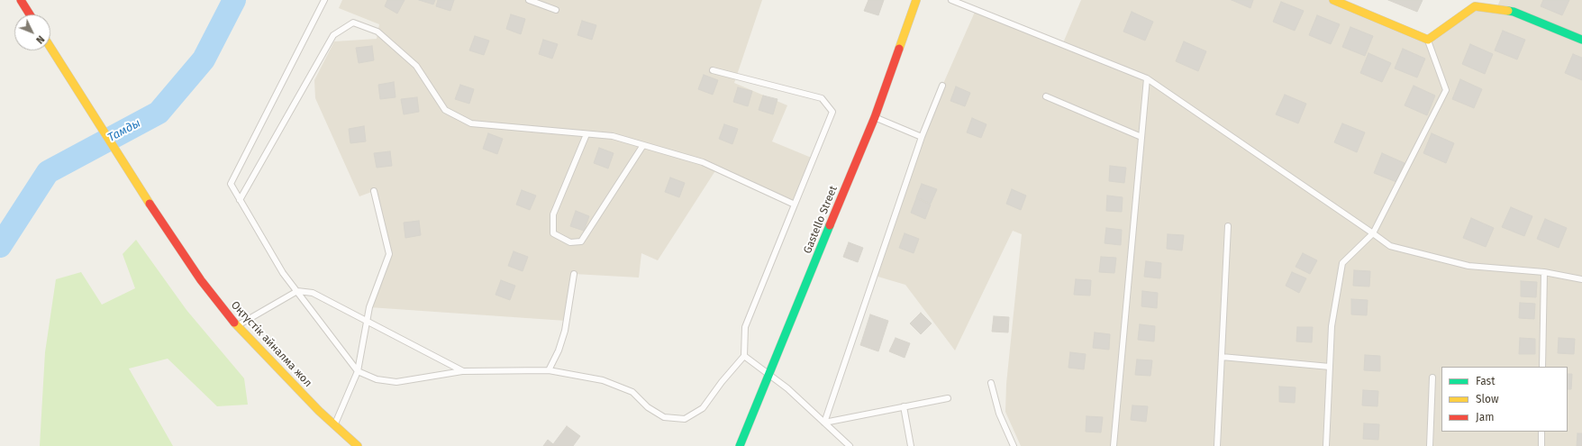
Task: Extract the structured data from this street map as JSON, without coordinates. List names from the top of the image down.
{
  "streets": {
    "main road": ["Gastello Street", "Оңтүстік айналма жол"]
  },
  "water": ["Тамды"],
  "legend": ["Fast", "Slow", "Jam"],
  "north": "bottom right"
}
